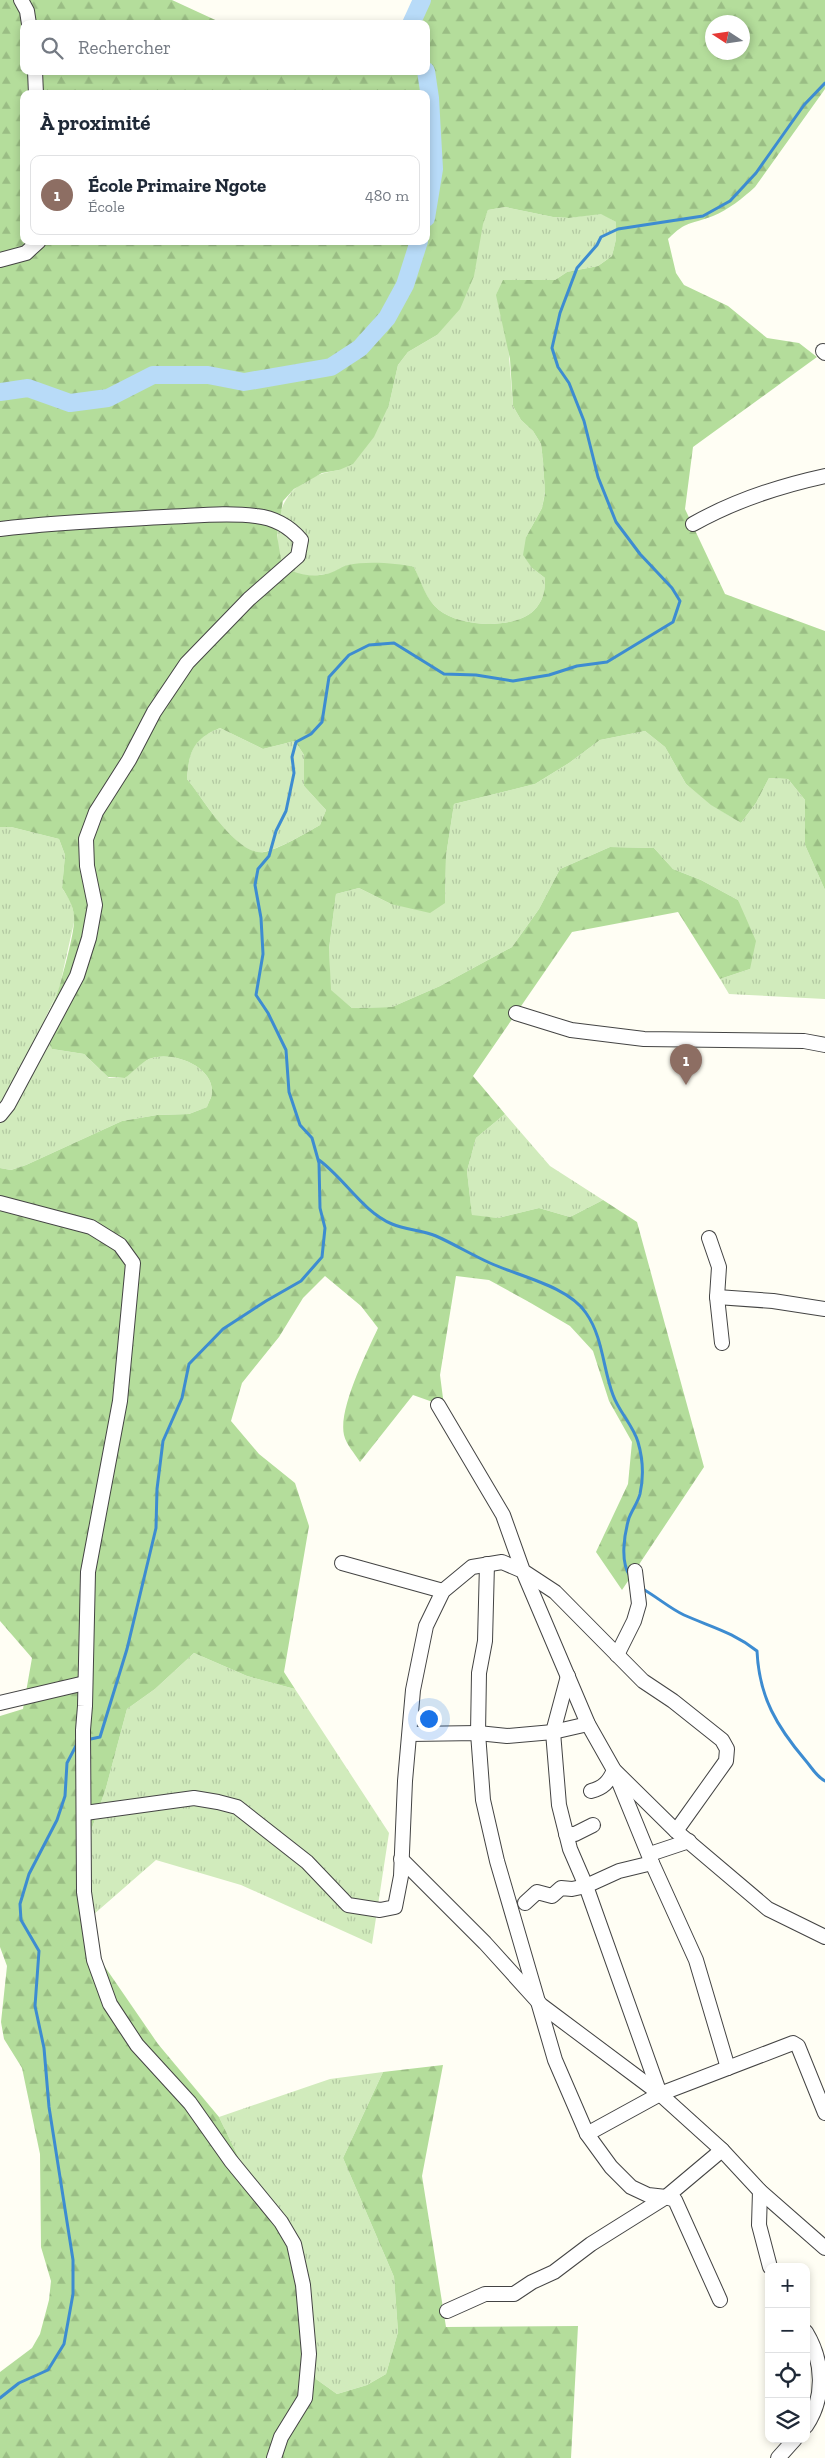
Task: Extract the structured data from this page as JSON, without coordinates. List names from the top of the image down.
{
  "north": "left",
  "page": {
    "search": "Rechercher",
    "heading": "À proximité",
    "list": [
      {
        "mark": "1",
        "name": "École Primaire Ngote",
        "note": "École",
        "value": "480 m"
      }
    ],
    "pins": "1",
    "map_buttons": ["+", "−"]
  }
}
